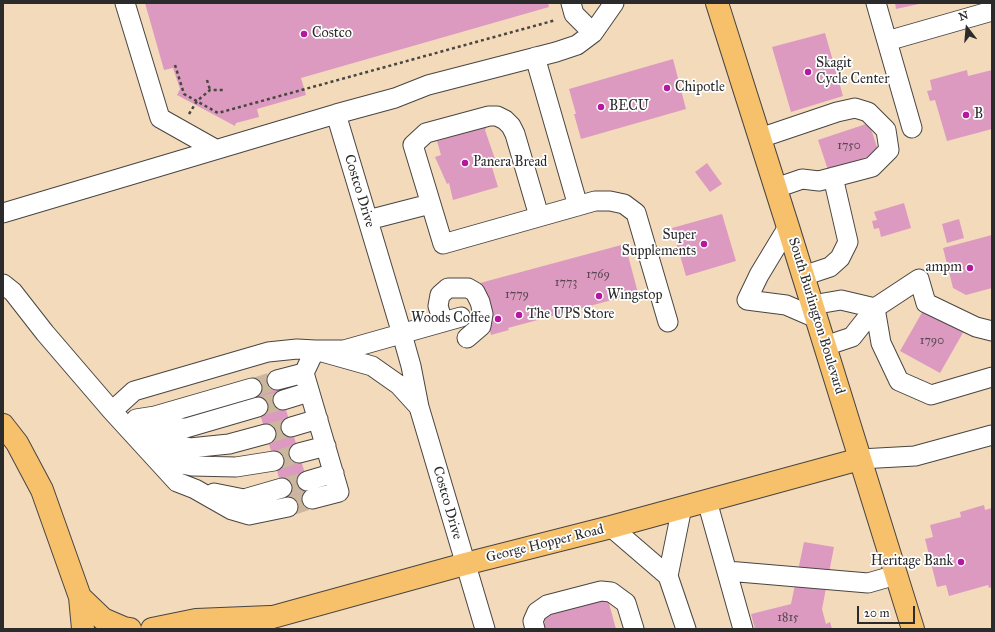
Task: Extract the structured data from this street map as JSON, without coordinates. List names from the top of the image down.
{
  "streets": {
    "main road": ["South Burlington Boulevard", "George Hopper Road"],
    "street": ["Costco Drive"]
  },
  "crossings": [
    ["Costco Drive", "George Hopper Road"],
    ["South Burlington Boulevard", "George Hopper Road"]
  ],
  "places": [
    "Costco",
    "Skagit Cycle Center",
    "Chipotle",
    "BECU",
    "B",
    "Panera Bread",
    "Super Supplements",
    "ampm",
    "Wingstop",
    "The UPS Store",
    "Woods Coffee",
    "Heritage Bank"
  ],
  "house_numbers": [
    "1750",
    "1769",
    "1773",
    "1779",
    "1790",
    "1815"
  ],
  "scale_bar": "20 m",
  "north": "top"
}
